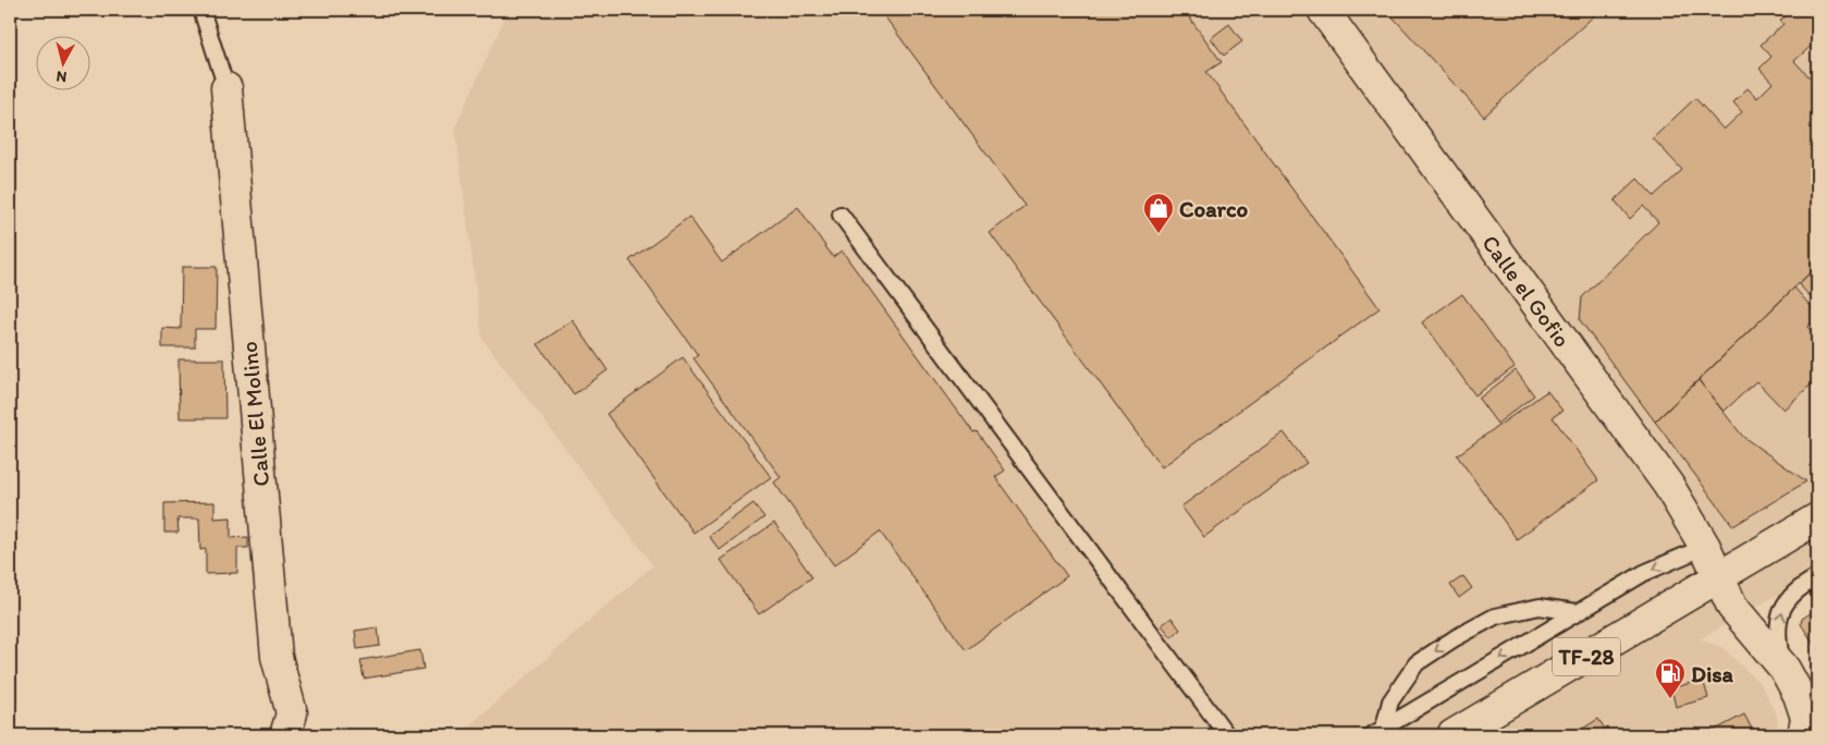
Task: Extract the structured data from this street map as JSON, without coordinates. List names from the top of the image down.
{
  "streets": {
    "street": ["Calle el Gofio", "Calle El Molino", "TF-28"]
  },
  "crossings": [
    ["Calle el Gofio", "TF-28"]
  ],
  "places": {
    "shop": ["Coarco"],
    "fuel station": ["Disa"]
  },
  "north": "bottom"
}
